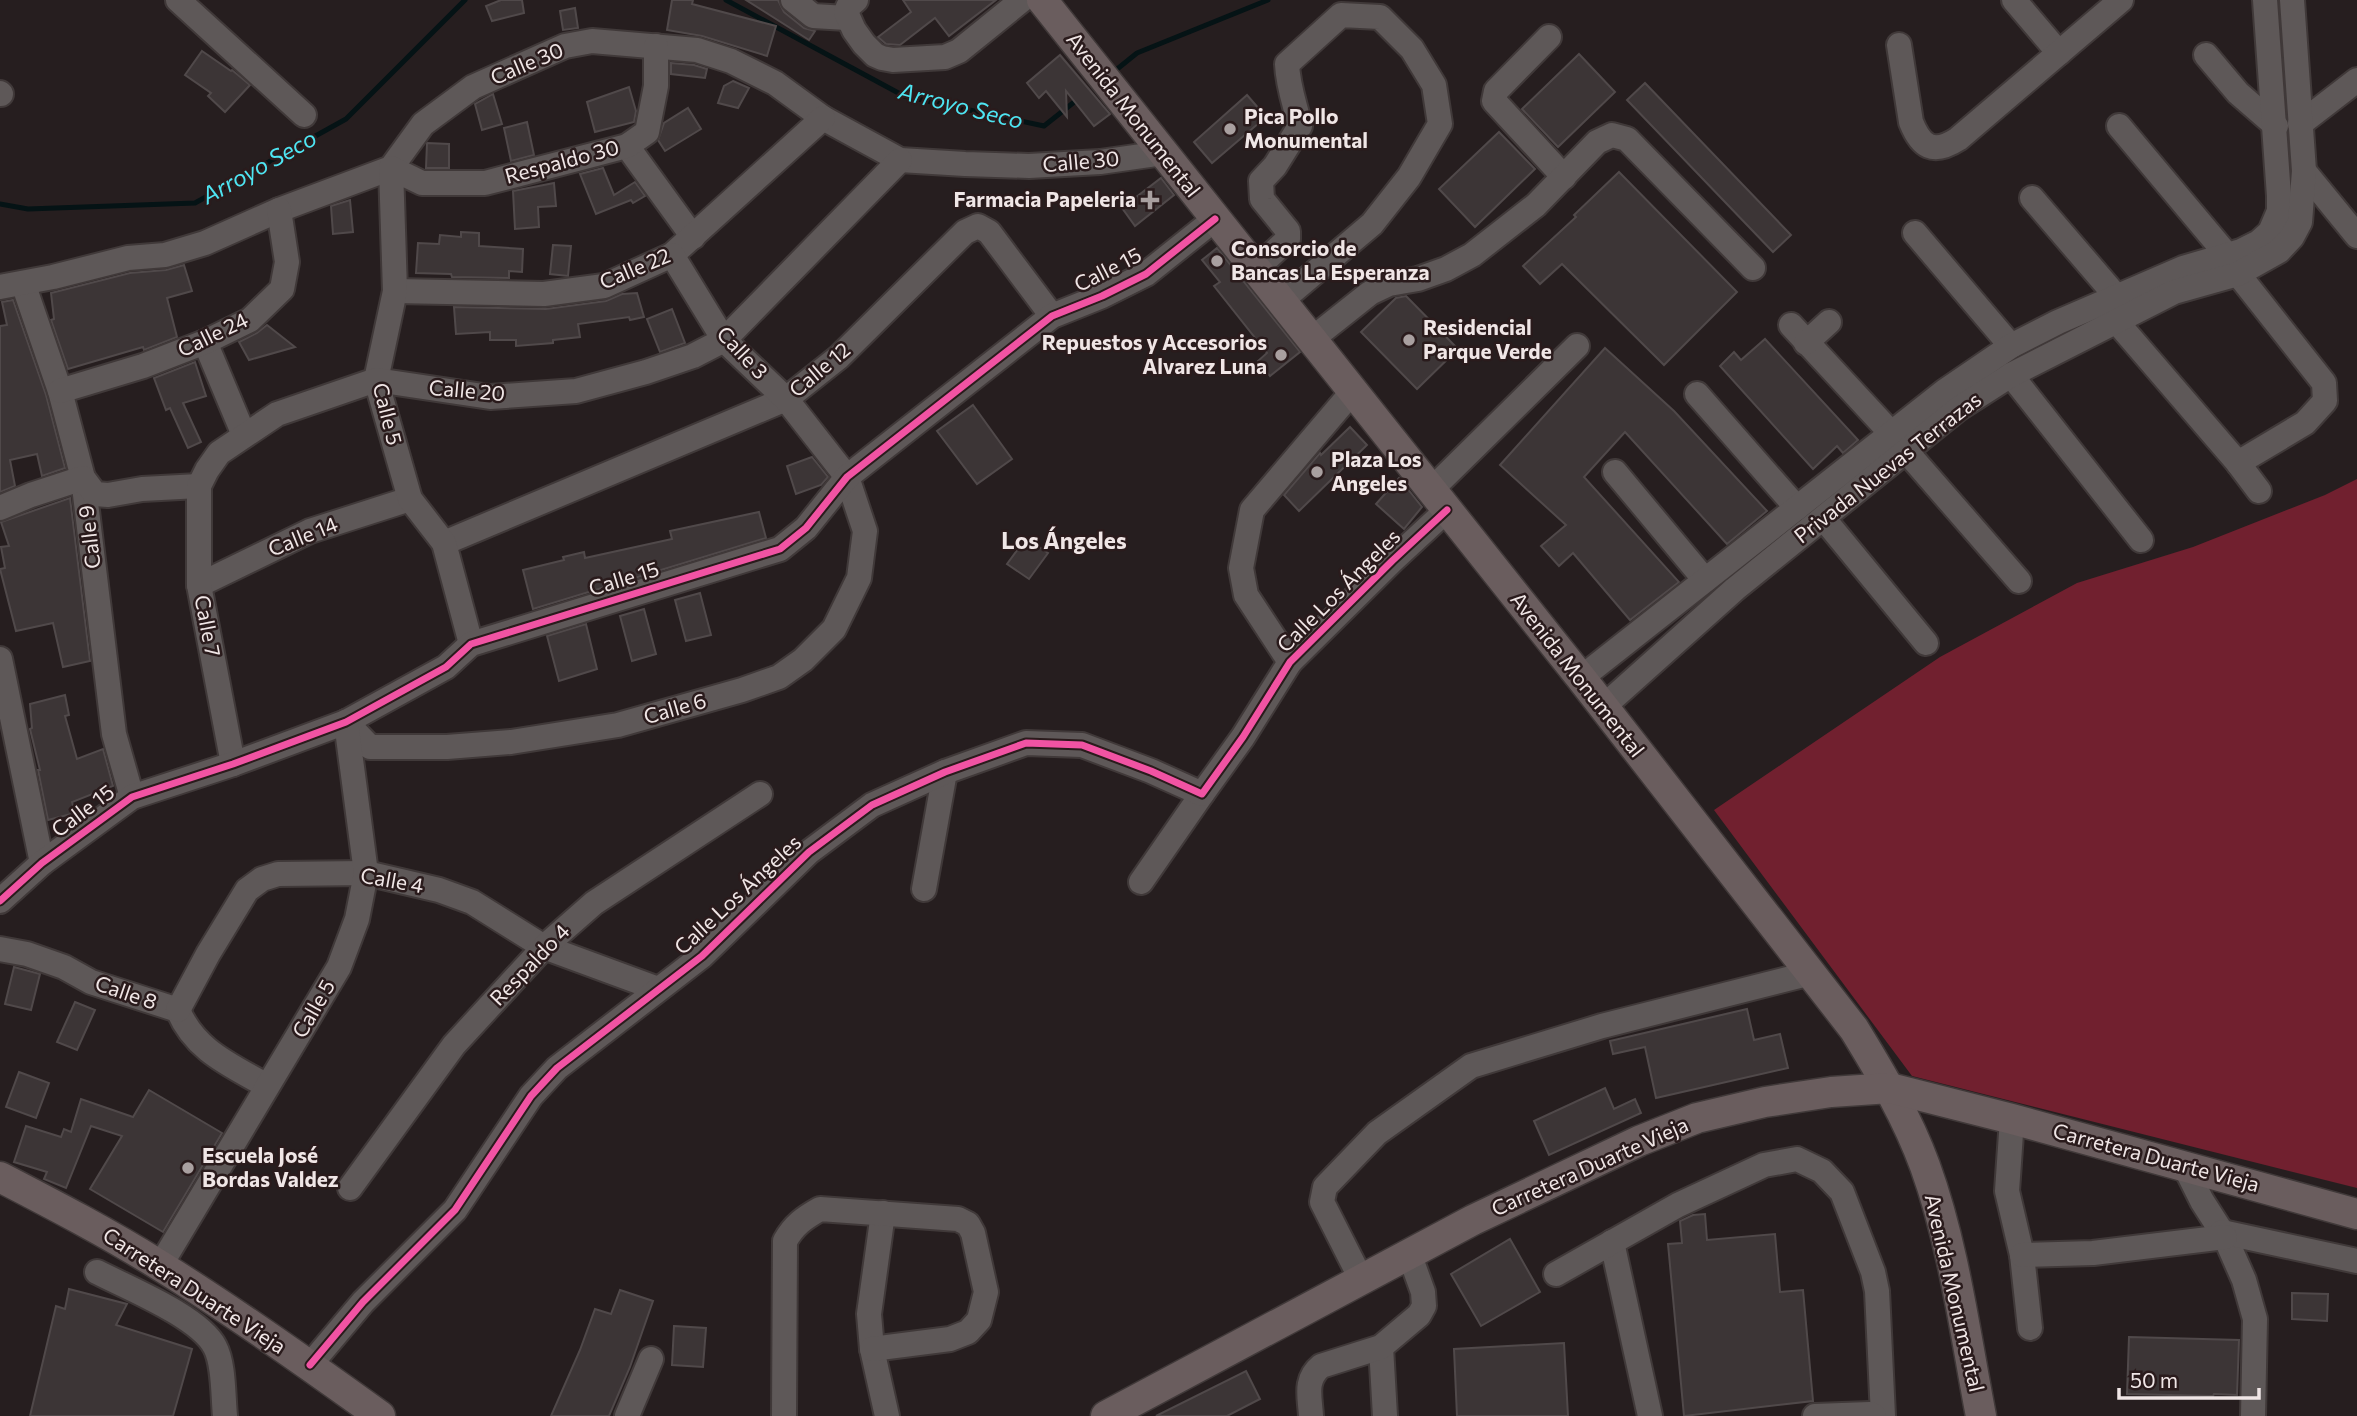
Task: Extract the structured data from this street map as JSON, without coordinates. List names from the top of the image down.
{
  "streets": {
    "main road": ["Avenida Monumental", "Carretera Duarte Vieja"],
    "street": [
      "Calle 30",
      "Respaldo 30",
      "Calle 22",
      "Calle 15",
      "Calle 24",
      "Calle 3",
      "Calle 12",
      "Calle 20",
      "Calle 5",
      "Privada Nuevas Terrazas",
      "Calle 9",
      "Calle 14",
      "Calle Los Ángeles",
      "Calle 7",
      "Calle 6",
      "Calle 4",
      "Respaldo 4",
      "Calle 8"
    ]
  },
  "crossings": [
    ["Calle 30", "Avenida Monumental"],
    ["Calle 30", "Respaldo 30"],
    ["Calle 30", "Calle 22"],
    ["Calle 30", "Calle 20"],
    ["Calle 30", "Calle 5"],
    ["Avenida Monumental", "Calle 15"],
    ["Avenida Monumental", "Privada Nuevas Terrazas"],
    ["Avenida Monumental", "Calle Los Ángeles"],
    ["Avenida Monumental", "Carretera Duarte Vieja"],
    ["Respaldo 30", "Calle 5"],
    ["Calle 22", "Calle 3"],
    ["Calle 22", "Calle 5"],
    ["Calle 15", "Calle 3"],
    ["Calle 15", "Calle 12"],
    ["Calle 15", "Calle 5"],
    ["Calle 15", "Calle 9"],
    ["Calle 15", "Calle 7"],
    ["Calle 15", "Calle 6"],
    ["Calle 24", "Calle 9"],
    ["Calle 3", "Calle 12"],
    ["Calle 3", "Calle 20"],
    ["Calle 3", "Calle 6"],
    ["Calle 12", "Calle 5"],
    ["Calle 20", "Calle 5"],
    ["Calle 20", "Calle 7"],
    ["Calle 5", "Calle 14"],
    ["Calle 5", "Calle 6"],
    ["Calle 5", "Calle 4"],
    ["Calle 5", "Calle 8"],
    ["Calle 5", "Carretera Duarte Vieja"],
    ["Calle 14", "Calle 7"],
    ["Calle Los Ángeles", "Calle 4"],
    ["Calle Los Ángeles", "Carretera Duarte Vieja"],
    ["Calle 4", "Respaldo 4"],
    ["Calle 4", "Calle 8"]
  ],
  "districts": ["Los Ángeles"],
  "water": ["Arroyo Seco"],
  "places": {
    "other": [
      "Pica Pollo Monumental",
      "Consorcio de Bancas La Esperanza",
      "Residencial Parque Verde",
      "Repuestos y Accesorios Alvarez Luna",
      "Plaza Los Angeles",
      "Escuela José Bordas Valdez"
    ],
    "health": ["Farmacia Papeleria"]
  },
  "scale_bar": "50 m"
}
